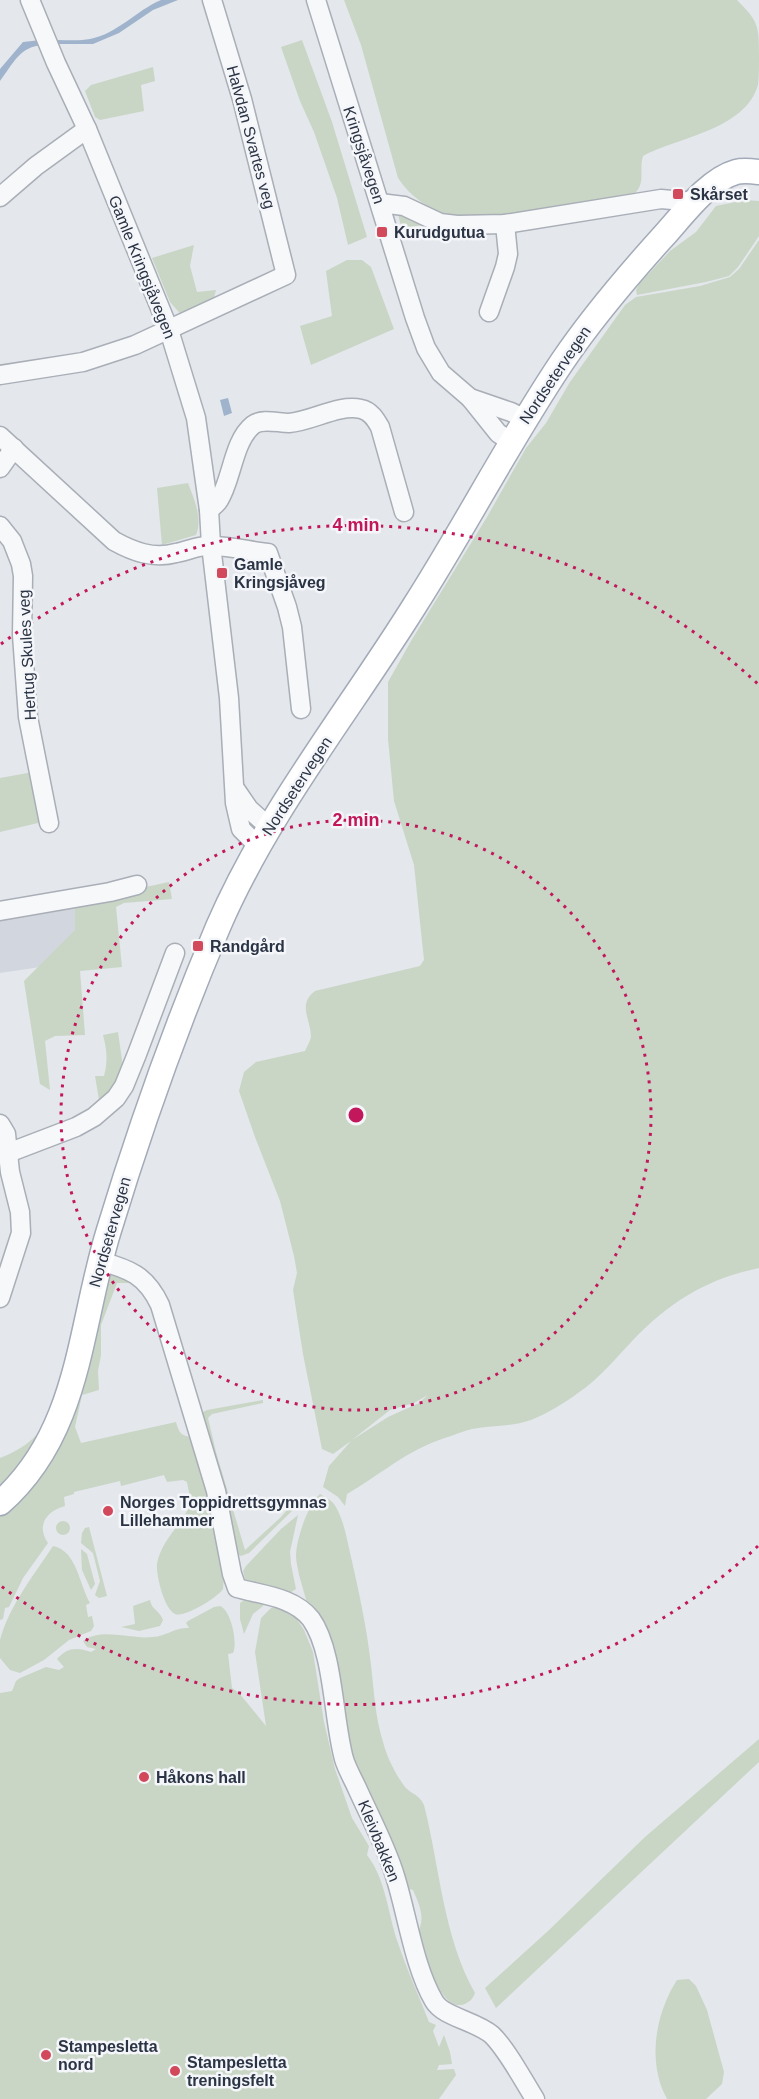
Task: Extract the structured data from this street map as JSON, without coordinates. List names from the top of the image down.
{
  "streets": {
    "main road": ["Nordsetervegen"],
    "street": [
      "Halvdan Svartes veg",
      "Kringsjåvegen",
      "Gamle Kringsjåvegen",
      "Hertug Skules veg",
      "Kleivbakken"
    ]
  },
  "crossings": [
    ["Halvdan Svartes veg", "Gamle Kringsjåvegen"],
    ["Kringsjåvegen", "Nordsetervegen"],
    ["Gamle Kringsjåvegen", "Nordsetervegen"],
    ["Nordsetervegen", "Kleivbakken"]
  ],
  "places": {
    "transit": [
      "Skårset",
      "Kurudgutua",
      "Gamle Kringsjåveg",
      "Randgård"
    ],
    "other": [
      "Norges Toppidrettsgymnas Lillehammer",
      "Håkons hall",
      "Stampesletta nord",
      "Stampesletta treningsfelt"
    ]
  },
  "rings": ["4 min", "2 min"]
}
